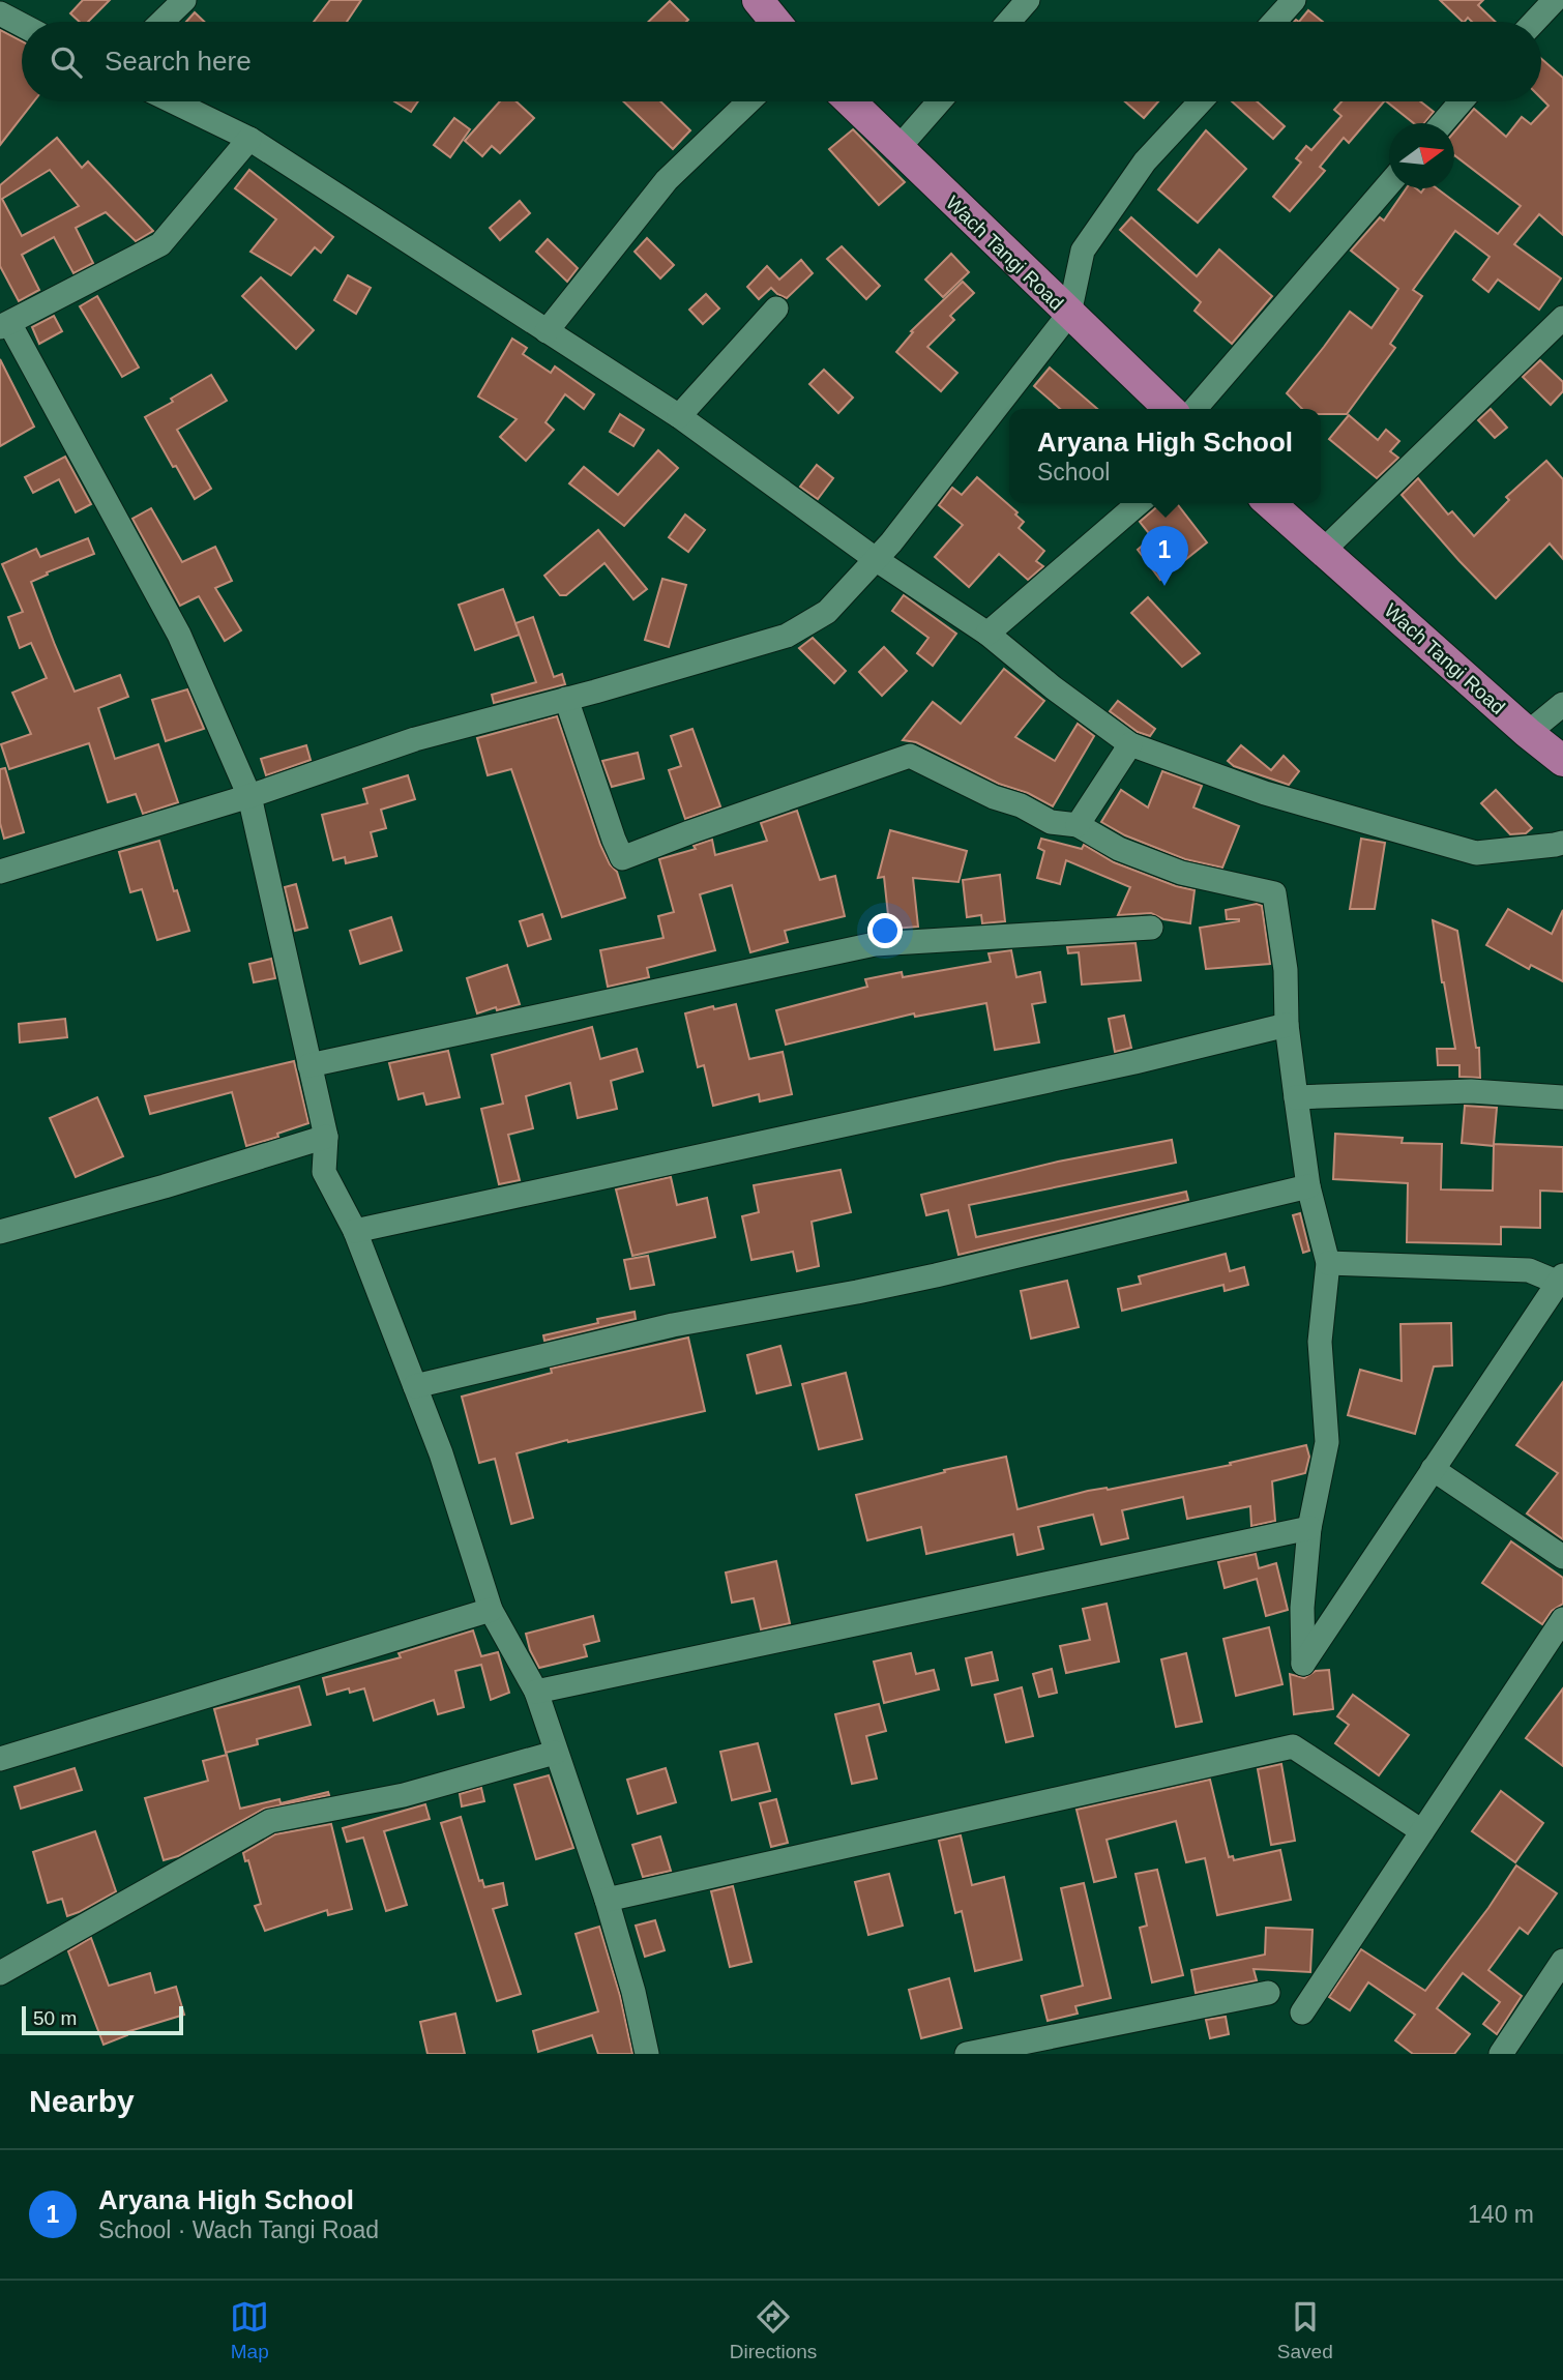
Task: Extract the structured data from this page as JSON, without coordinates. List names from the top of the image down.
{
  "streets": {
    "main road": ["Wach Tangi Road"]
  },
  "scale_bar": "50 m",
  "north": "right",
  "page": {
    "search": "Search here",
    "popup": ["Aryana High School", "School"],
    "pins": "1",
    "scale": "50 m",
    "heading": "Nearby",
    "list": [
      {
        "mark": "1",
        "name": "Aryana High School",
        "note": "School · Wach Tangi Road",
        "value": "140 m"
      }
    ],
    "nav": ["Map", "Directions", "Saved"]
  }
}
